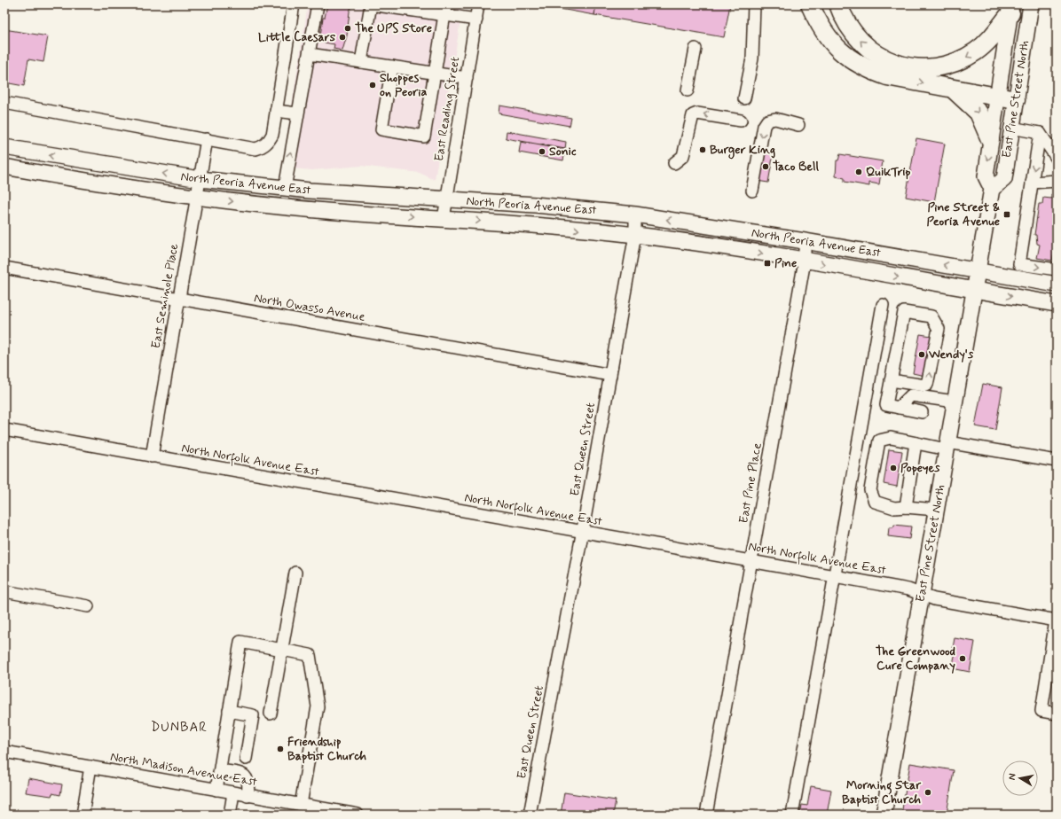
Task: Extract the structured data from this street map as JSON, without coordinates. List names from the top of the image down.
{
  "streets": {
    "main road": ["East Pine Street North", "North Peoria Avenue East"],
    "street": [
      "East Reading Street",
      "East Seminole Place",
      "North Owasso Avenue",
      "East Queen Street",
      "North Norfolk Avenue East",
      "East Pine Place",
      "North Madison Avenue East"
    ]
  },
  "crossings": [
    ["East Pine Street North", "North Peoria Avenue East"],
    ["East Pine Street North", "North Norfolk Avenue East"],
    ["East Reading Street", "North Peoria Avenue East"],
    ["North Peoria Avenue East", "East Seminole Place"],
    ["North Peoria Avenue East", "East Queen Street"],
    ["North Peoria Avenue East", "East Pine Place"],
    ["East Seminole Place", "North Owasso Avenue"],
    ["East Seminole Place", "North Norfolk Avenue East"],
    ["North Owasso Avenue", "East Queen Street"],
    ["East Queen Street", "North Norfolk Avenue East"],
    ["North Norfolk Avenue East", "East Pine Place"]
  ],
  "districts": ["DUNBAR"],
  "places": {
    "other": [
      "The UPS Store",
      "Little Caesars",
      "Shoppes on Peoria",
      "Burger King",
      "Sonic",
      "Taco Bell",
      "QuikTrip",
      "Wendy's",
      "Popeyes",
      "The Greenwood Cure Company",
      "Friendship Baptist Church",
      "Morning Star Baptist Church"
    ],
    "transit": ["Pine Street & Peoria Avenue", "Pine"]
  },
  "north": "left"
}
